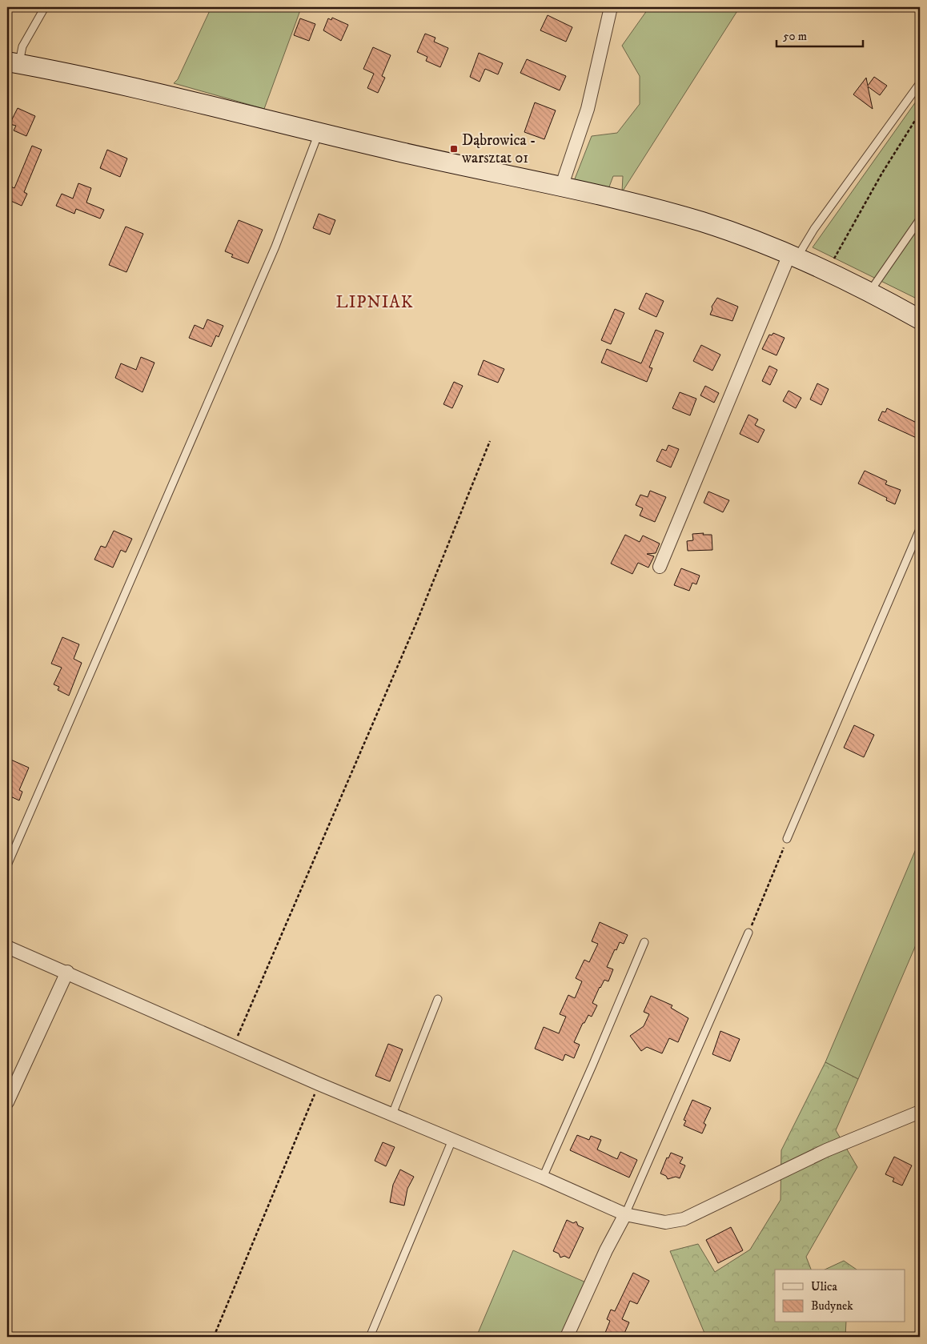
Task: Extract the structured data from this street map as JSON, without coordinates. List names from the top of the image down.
{
  "districts": ["LIPNIAK"],
  "places": {
    "transit": ["Dąbrowica - warsztat 01"]
  },
  "legend": ["Ulica", "Budynek"],
  "scale_bar": "50 m"
}
